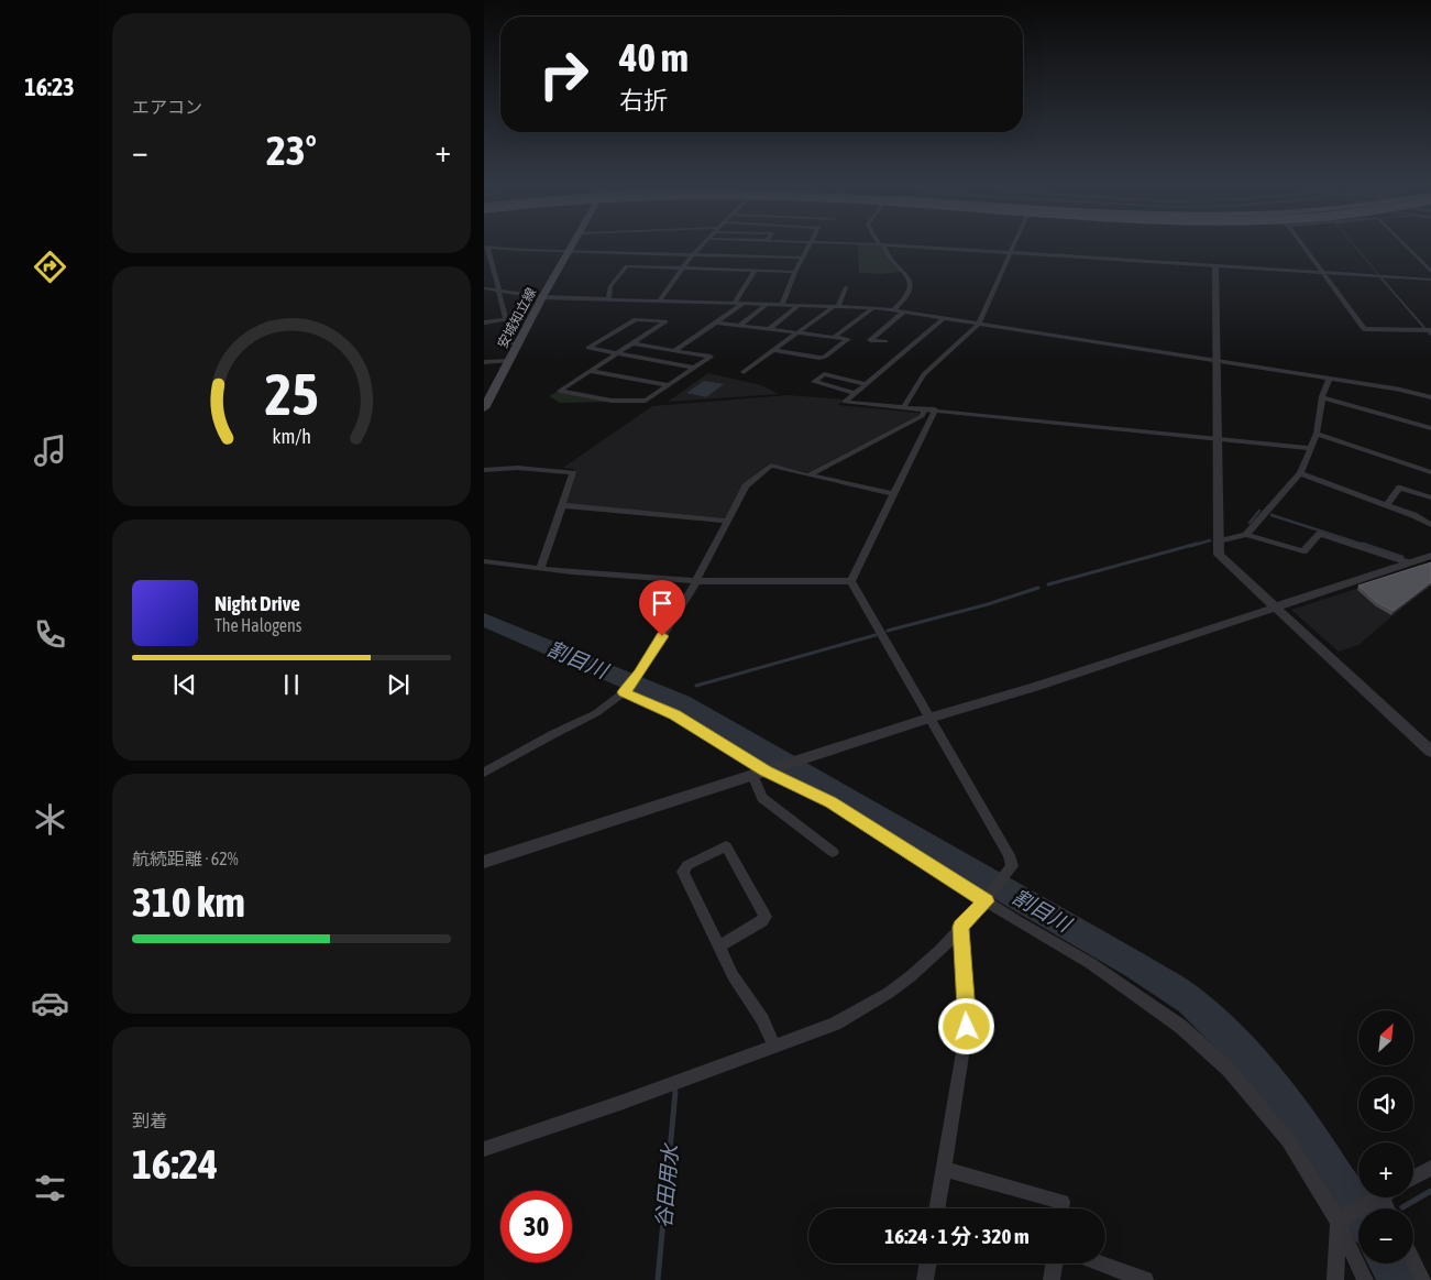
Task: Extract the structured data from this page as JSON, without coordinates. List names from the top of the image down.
{
  "streets": {
    "main road": ["安城知立線"]
  },
  "water": ["割目川", "谷田用水"],
  "north": "top right",
  "page": {
    "tabs": "16:23",
    "tile": [
      "エアコン",
      ["航続距離 · 62%", "310 km"],
      ["到着", "16:24"]
    ],
    "turn": ["40 m", "右折"],
    "heat": ["−", "23°", "+"],
    "song": ["Night Drive", "The Halogens"],
    "map_buttons": ["+", "−"],
    "limit": "30",
    "trip": "16:24 · 1 分 · 320 m",
    "gauge": ["25", "km/h"]
  }
}
